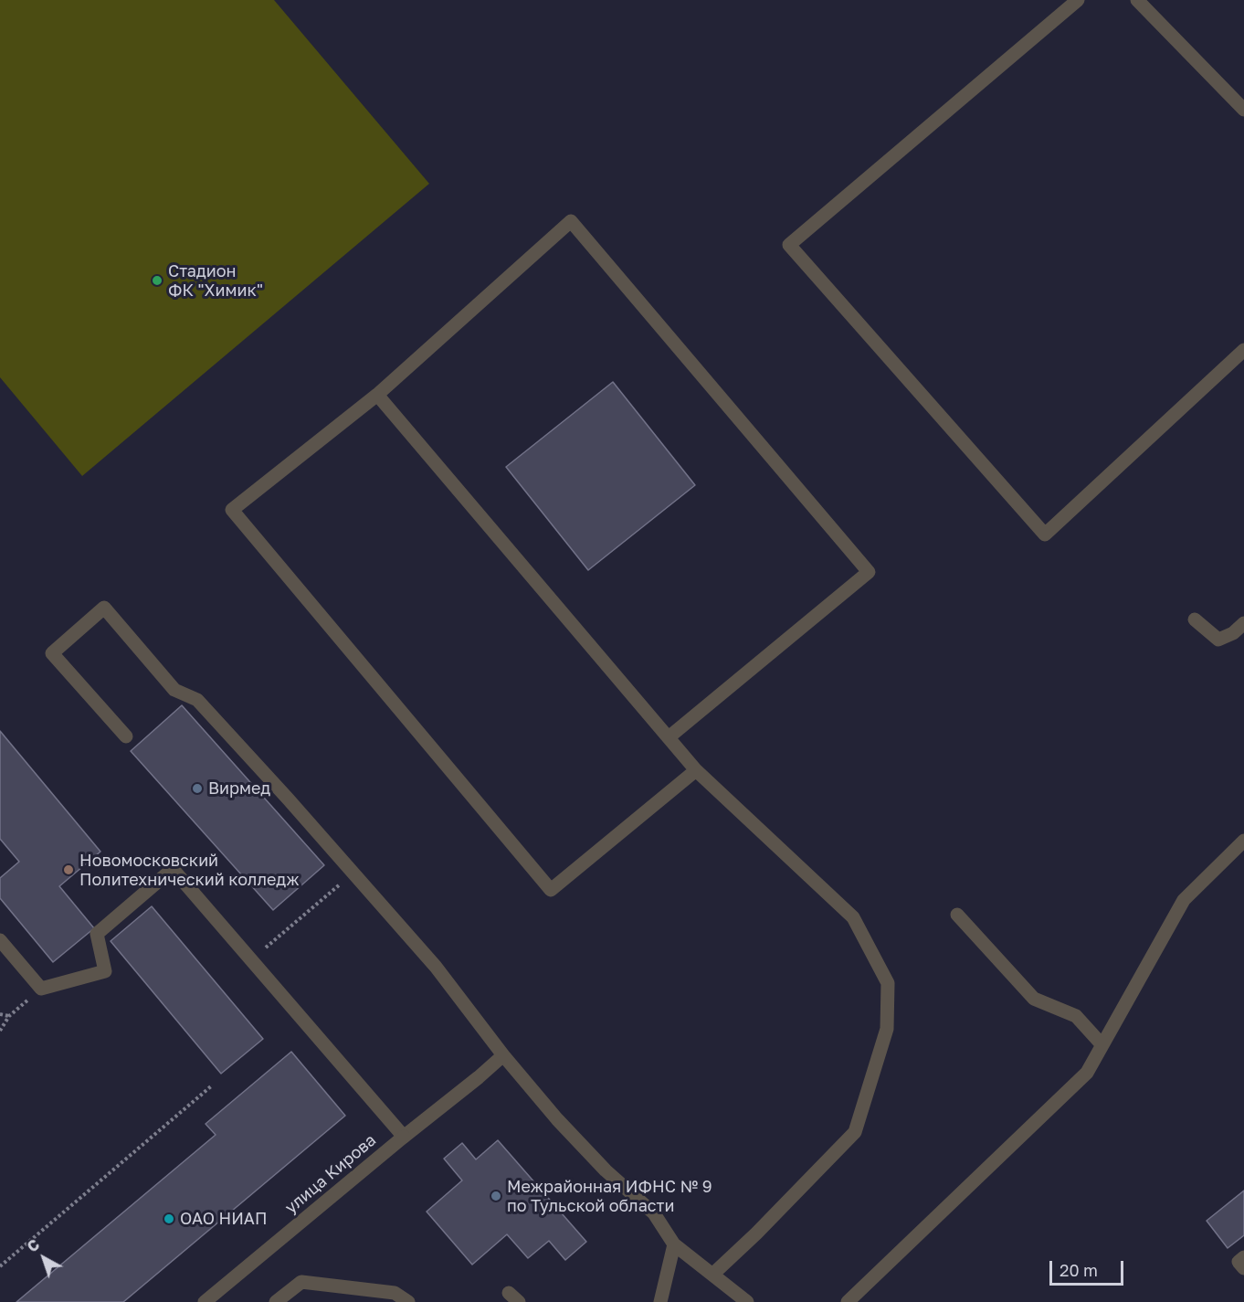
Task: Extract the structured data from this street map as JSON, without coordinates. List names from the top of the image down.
{
  "streets": {
    "street": ["улица Кирова"]
  },
  "places": [
    "Стадион ФК \"Химик\"",
    "Вирмед",
    "Новомосковский Политехнический колледж",
    "Межрайонная ИФНС № 9 по Тульской области",
    "ОАО НИАП"
  ],
  "scale_bar": "20 m",
  "north": "top left"
}
